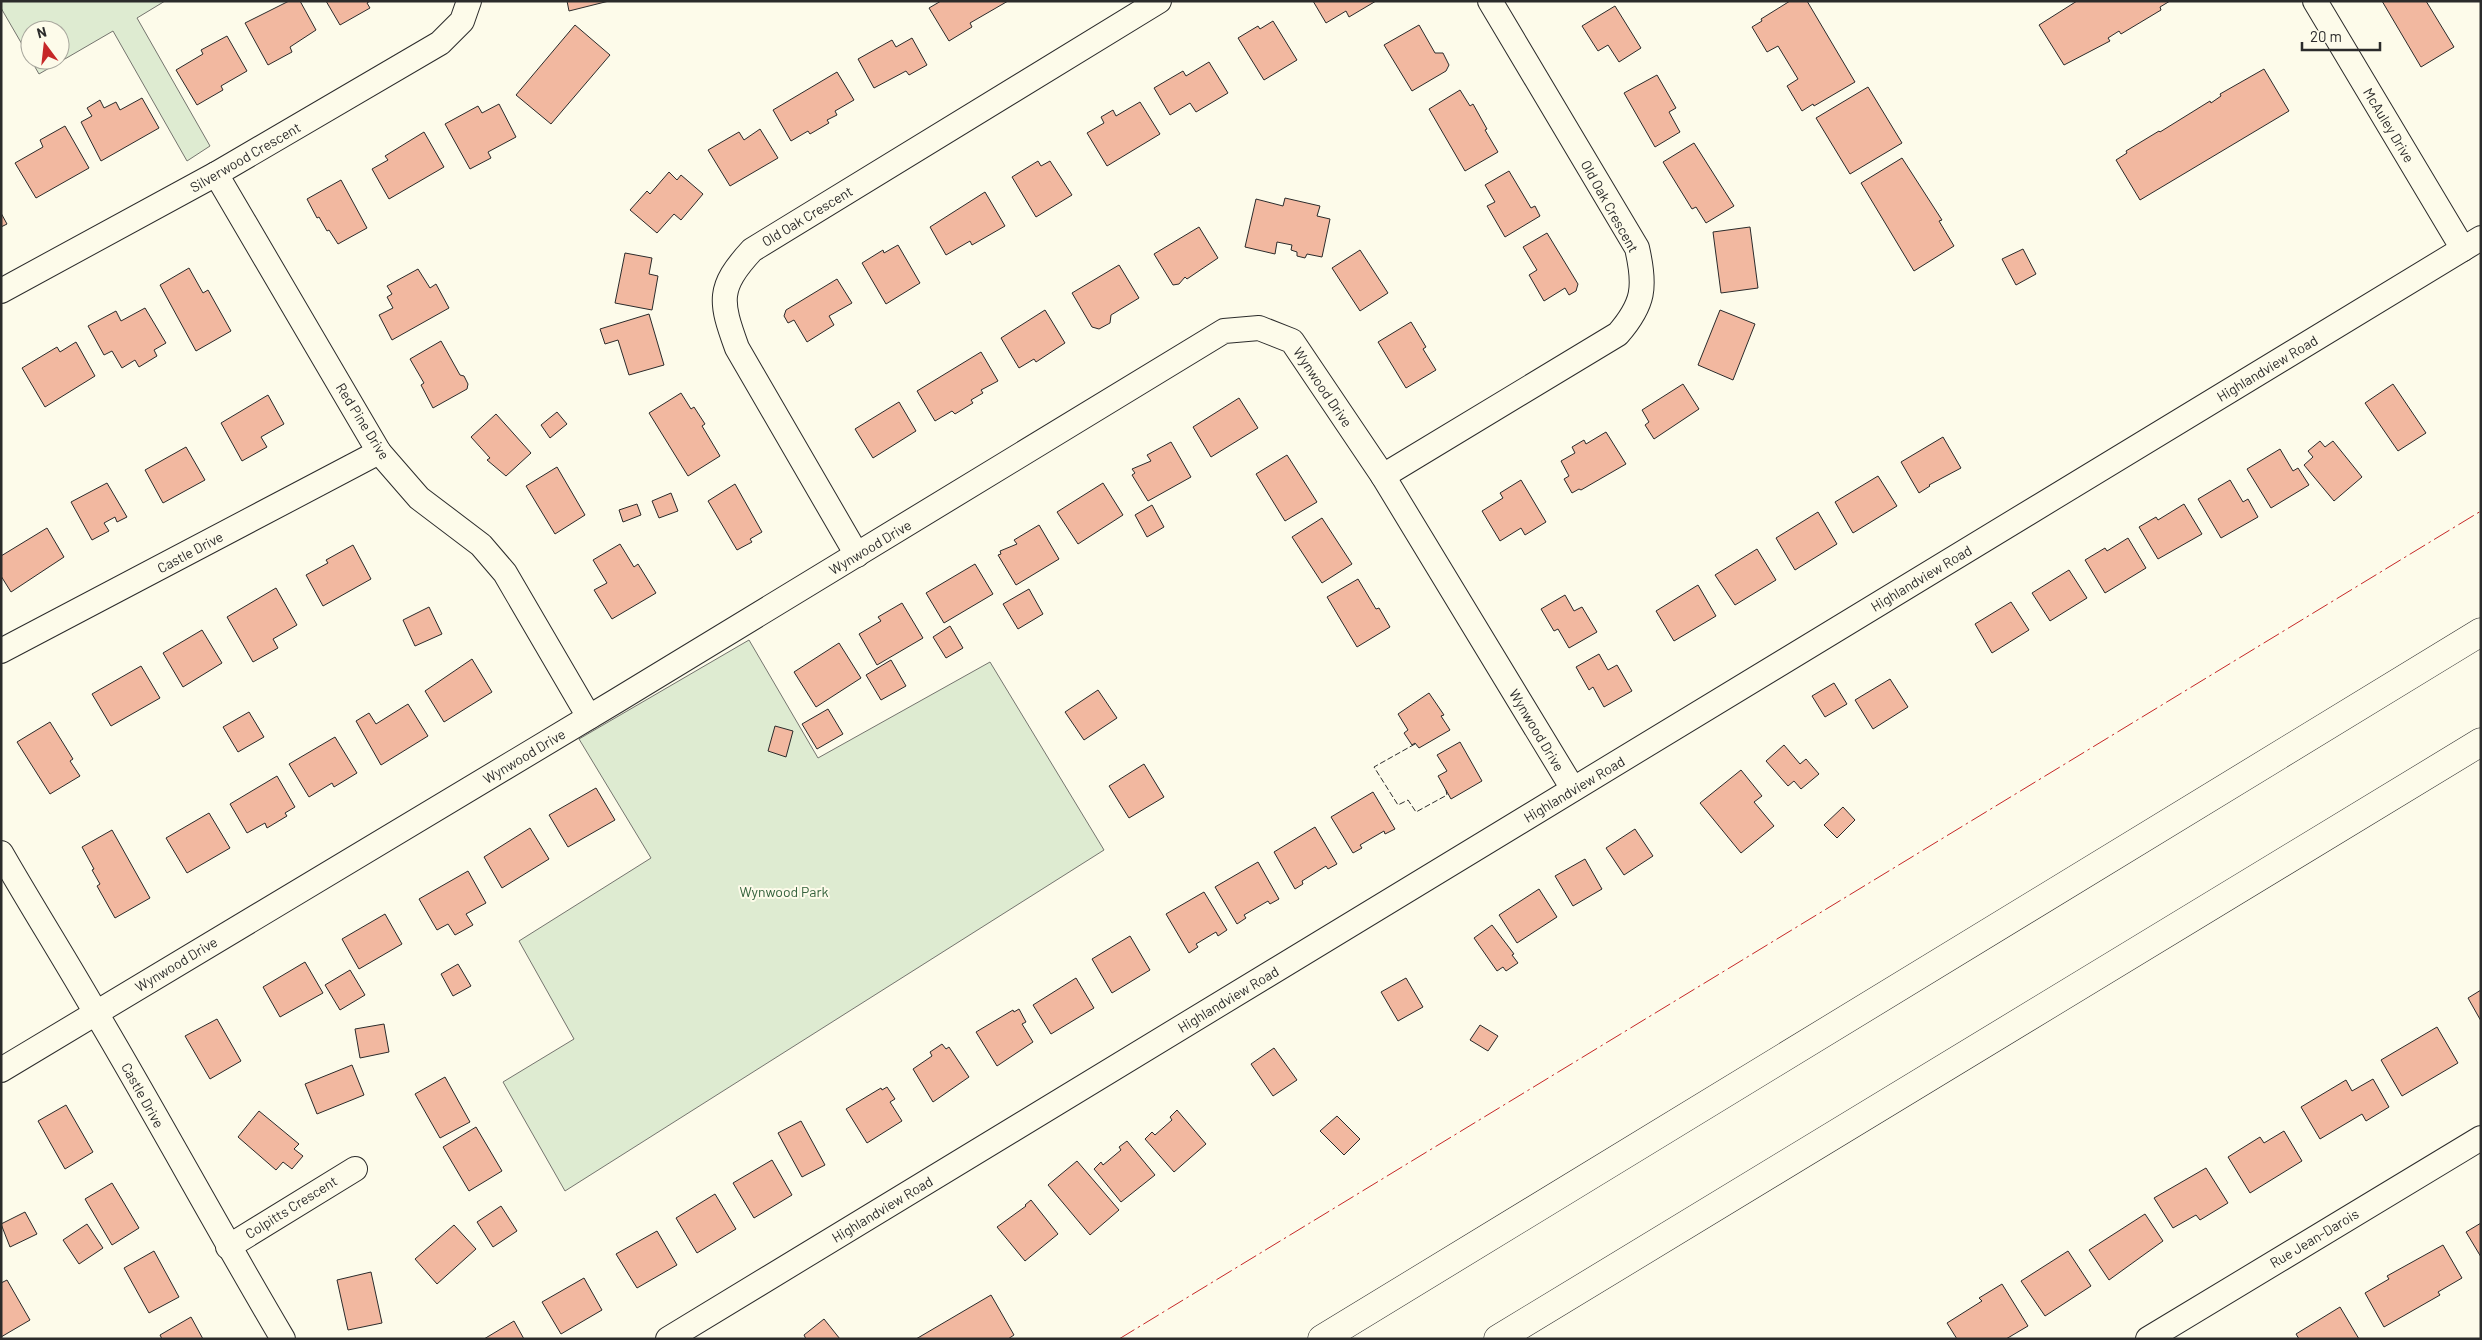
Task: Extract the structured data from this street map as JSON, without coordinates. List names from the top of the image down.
{
  "streets": {
    "street": [
      "McAuley Drive",
      "Silverwood Crescent",
      "Old Oak Crescent",
      "Highlandview Road",
      "Wynwood Drive",
      "Red Pine Drive",
      "Castle Drive",
      "Colpitts Crescent",
      "Rue Jean-Darois"
    ]
  },
  "crossings": [
    ["McAuley Drive", "Highlandview Road"],
    ["Silverwood Crescent", "Red Pine Drive"],
    ["Old Oak Crescent", "Wynwood Drive"],
    ["Highlandview Road", "Wynwood Drive"],
    ["Wynwood Drive", "Red Pine Drive"],
    ["Wynwood Drive", "Castle Drive"],
    ["Red Pine Drive", "Castle Drive"],
    ["Castle Drive", "Colpitts Crescent"]
  ],
  "parks": ["Wynwood Park"],
  "scale_bar": "20 m",
  "north": "top"
}
